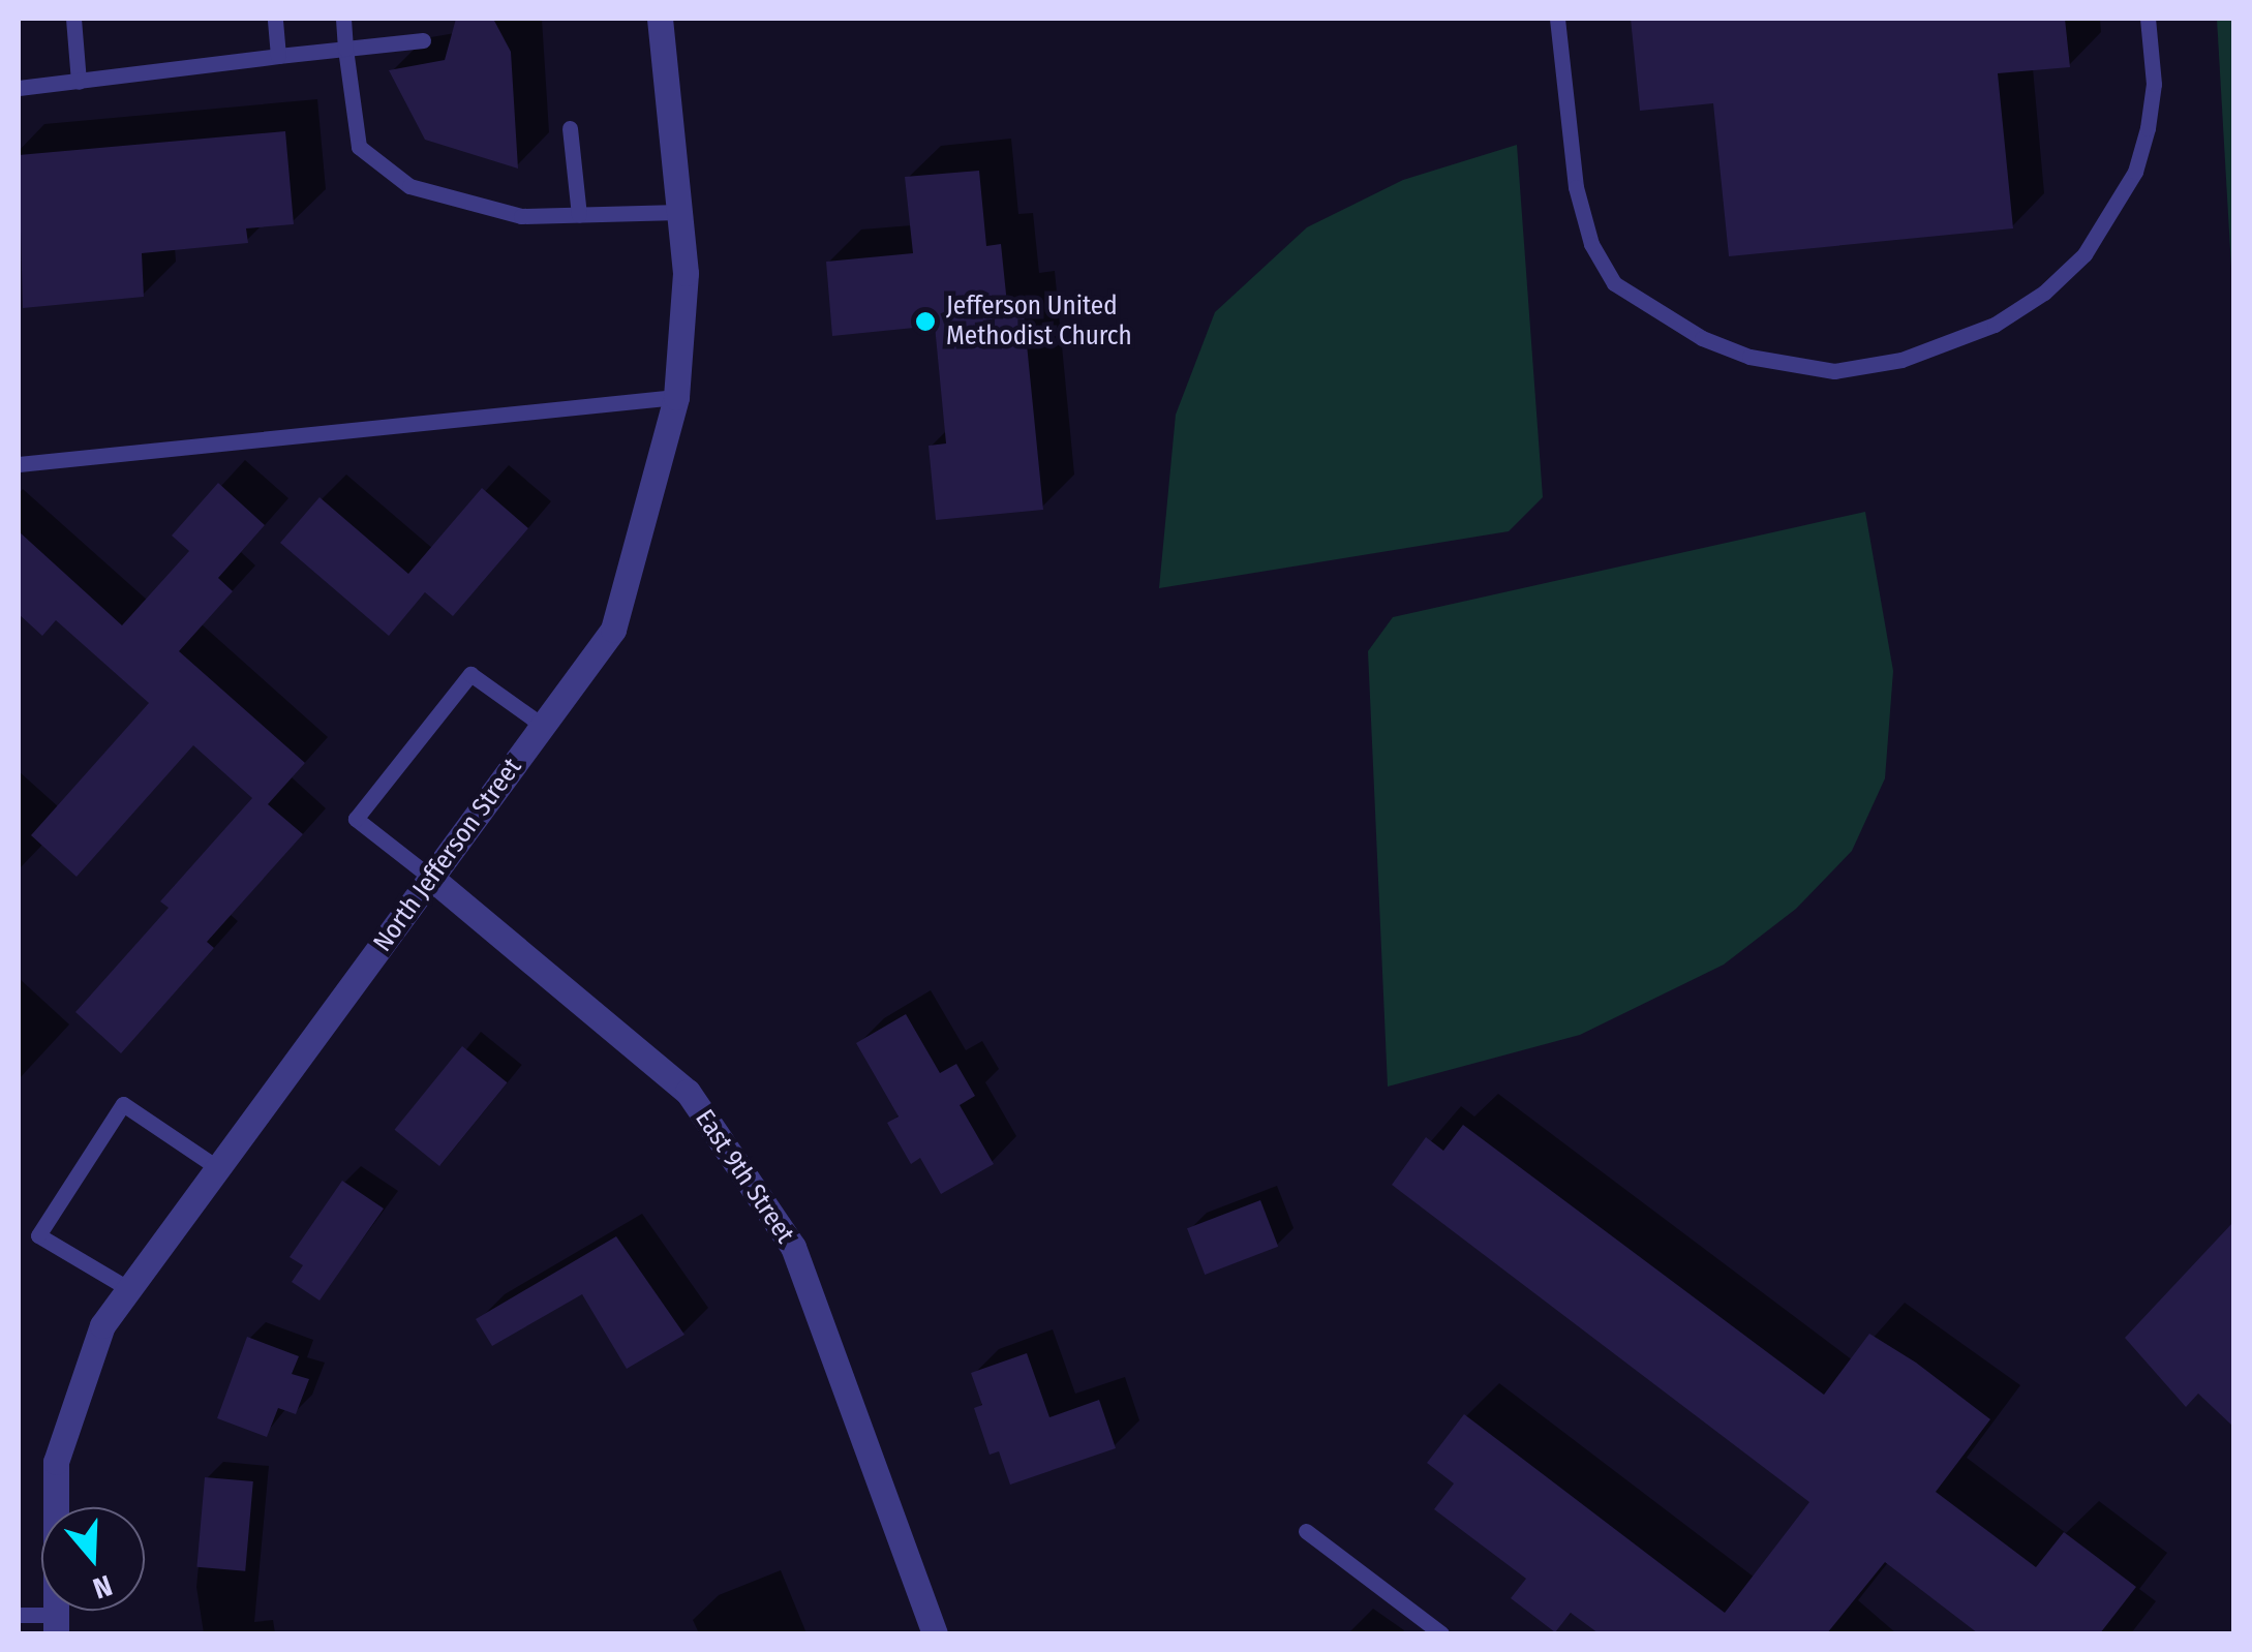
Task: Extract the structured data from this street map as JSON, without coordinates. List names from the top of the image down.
{
  "streets": {
    "street": ["North Jefferson Street", "East 9th Street"]
  },
  "crossings": [
    ["North Jefferson Street", "East 9th Street"]
  ],
  "places": ["Jefferson United Methodist Church"],
  "north": "bottom"
}
